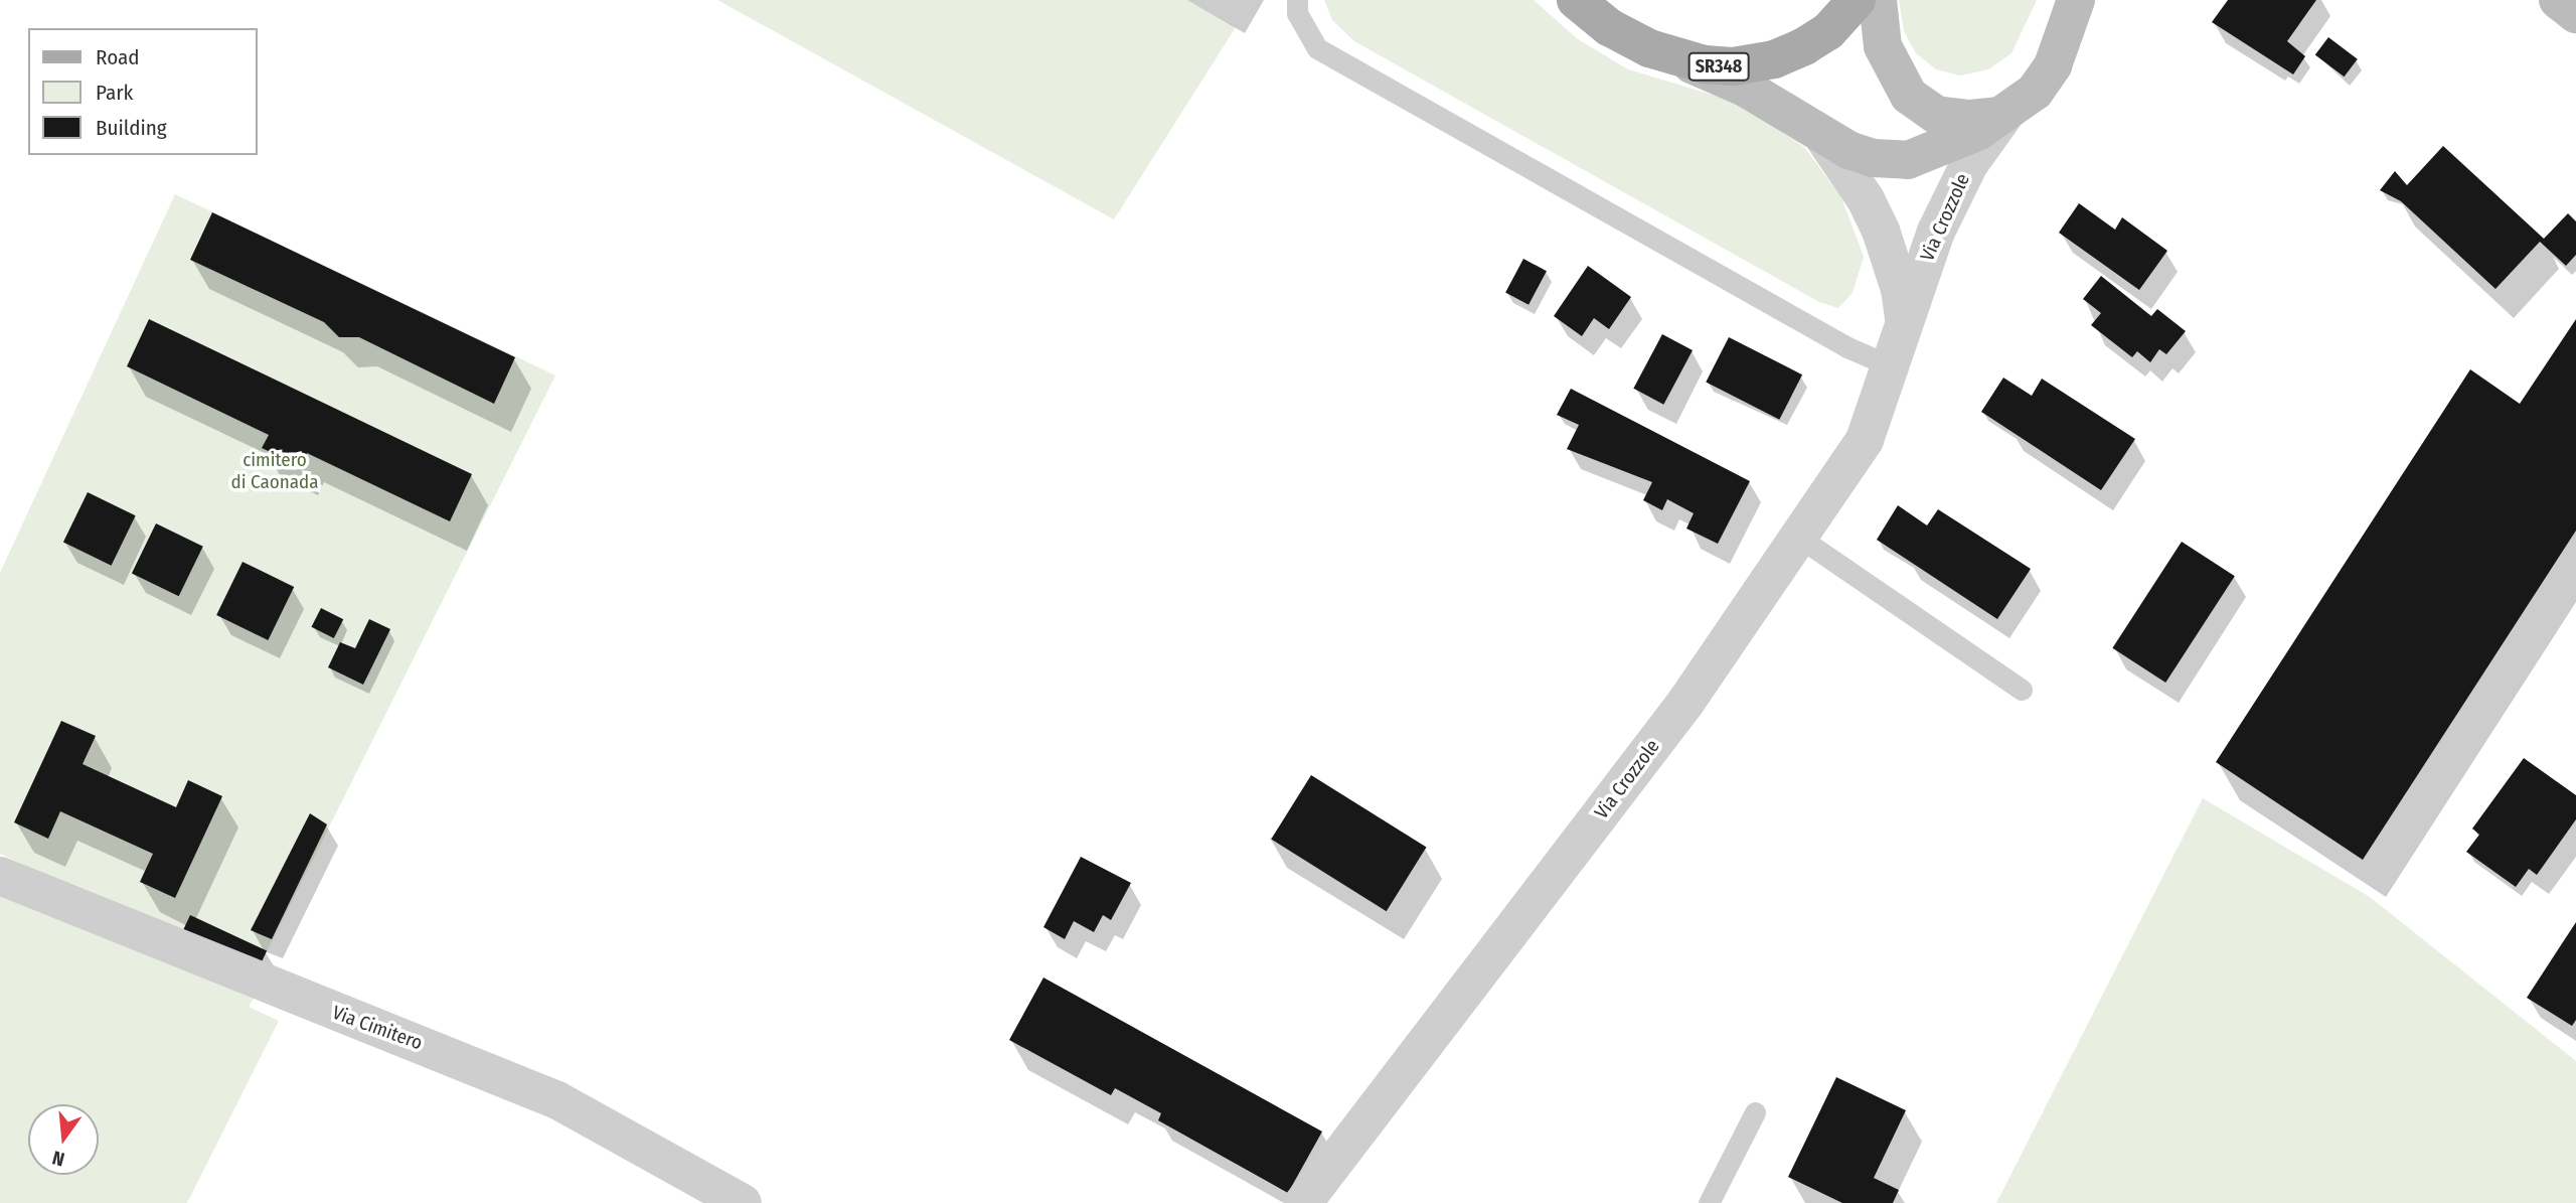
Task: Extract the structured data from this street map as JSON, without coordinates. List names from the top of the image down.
{
  "streets": {
    "main road": ["SR348"],
    "street": ["Via Crozzole", "Via Cimitero"]
  },
  "parks": ["cimitero di Caonada"],
  "legend": ["Road", "Park", "Building"],
  "north": "bottom"
}
